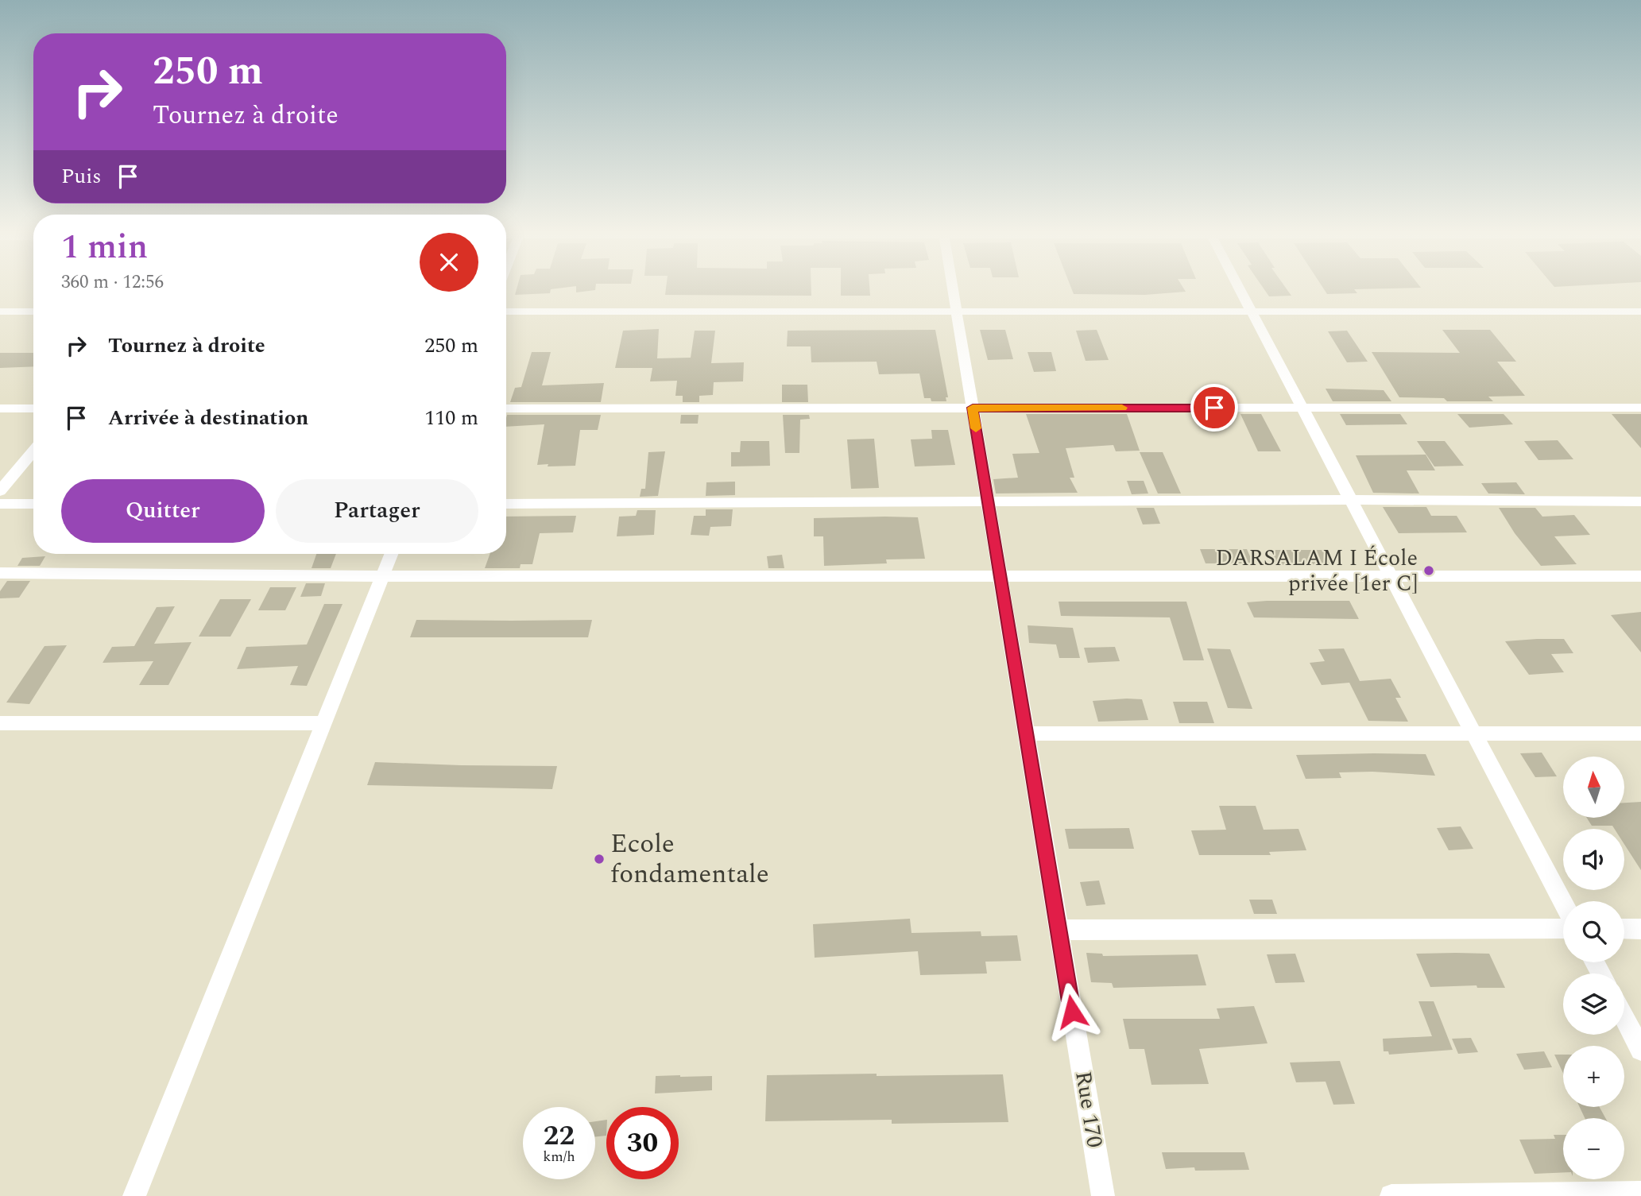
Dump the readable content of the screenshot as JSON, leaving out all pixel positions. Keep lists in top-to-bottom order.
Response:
{
  "streets": {
    "street": ["Rue 170"]
  },
  "places": ["DARSALAM I École privée [1er C]", "Ecole fondamentale"],
  "north": "top",
  "page": {
    "turn": ["250 m", "Tournez à droite"],
    "then": "Puis",
    "heading": ["1 min", "360 m · 12:56"],
    "list": [
      {
        "name": "Tournez à droite",
        "value": "250 m"
      },
      {
        "name": "Arrivée à destination",
        "value": "110 m"
      }
    ],
    "buttons": ["Quitter", "Partager"],
    "map_buttons": ["+", "−"],
    "speed": "22 km/h",
    "limit": "30"
  }
}
